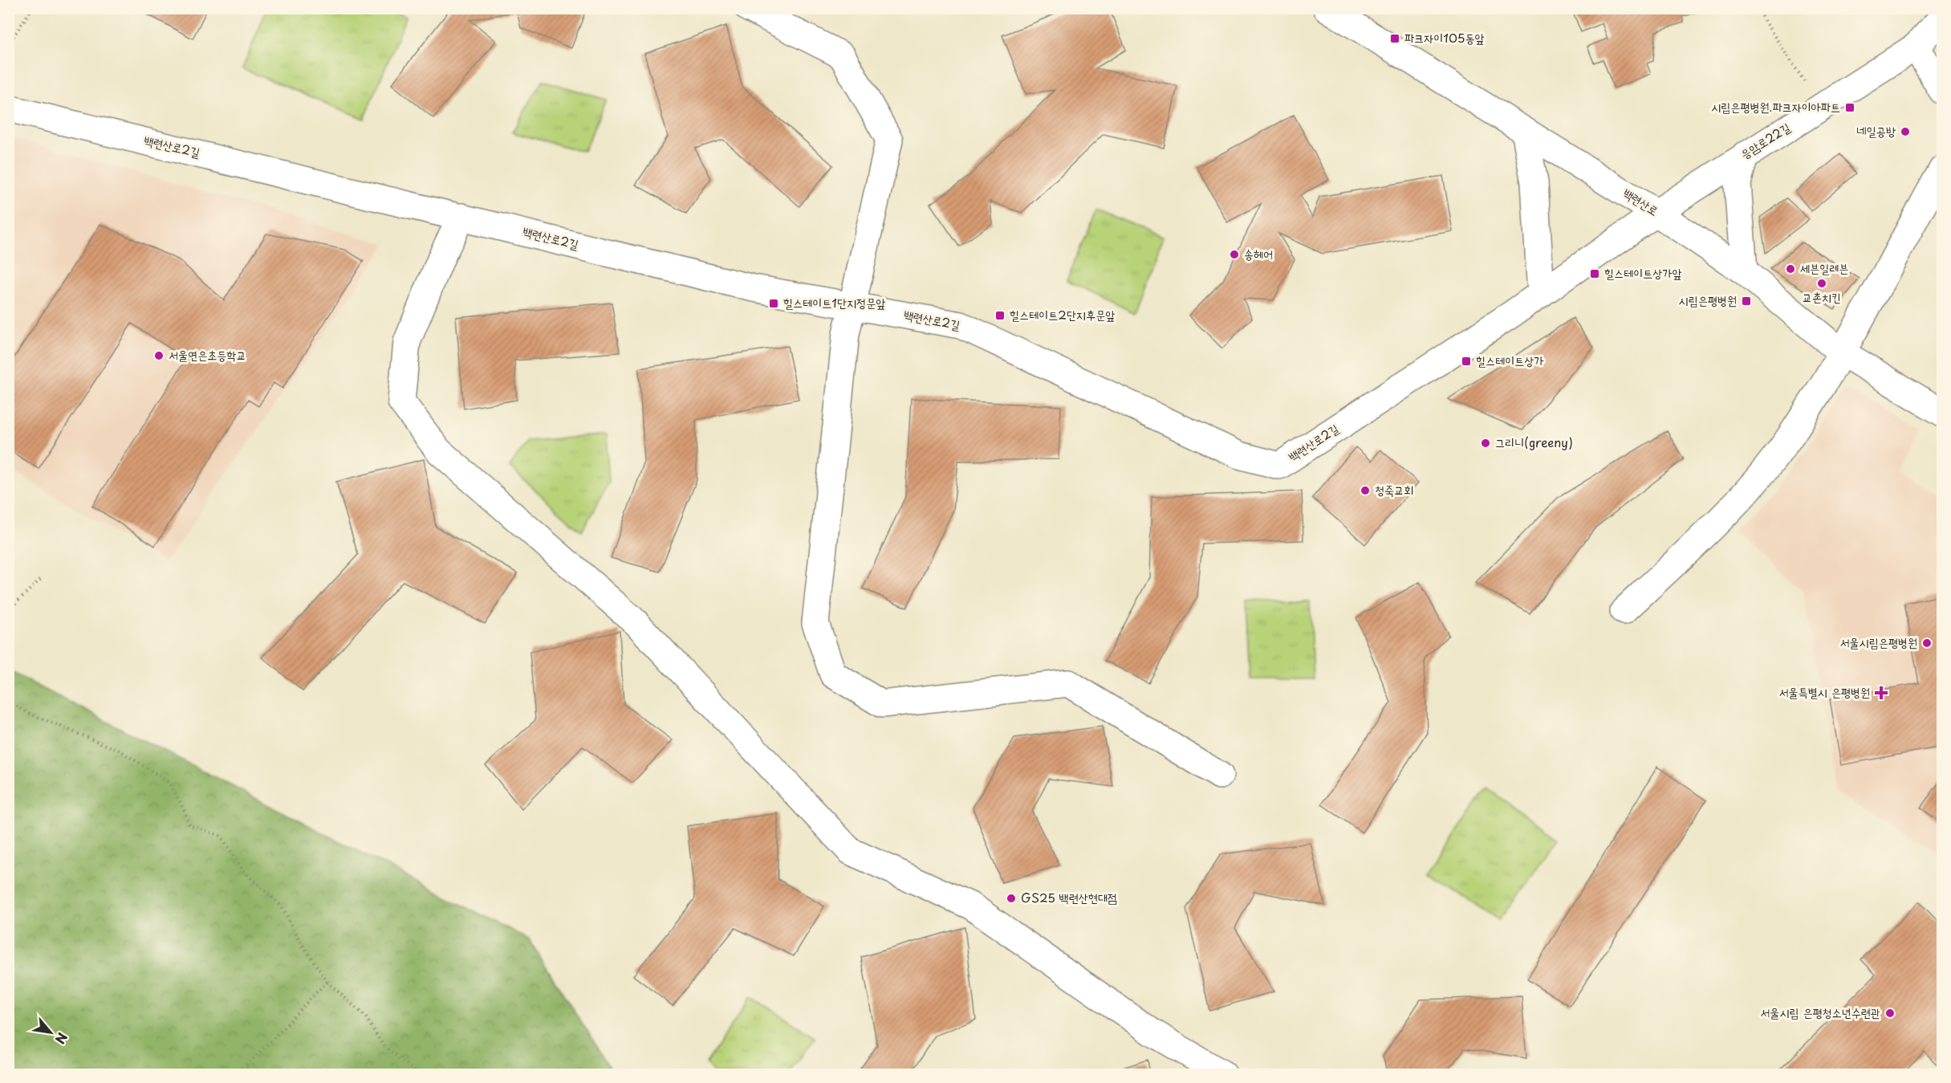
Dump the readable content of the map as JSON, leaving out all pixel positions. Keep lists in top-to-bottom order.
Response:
{
  "streets": {
    "street": ["응암로22길", "백련산로2길", "백련산로"]
  },
  "crossings": [
    ["응암로22길", "백련산로2길"],
    ["응암로22길", "백련산로"],
    ["백련산로2길", "백련산로"]
  ],
  "places": {
    "transit": [
      "파크자이105동앞",
      "시립은평병원.파크자이아파트",
      "힐스테이트상가앞",
      "시립은평병원",
      "힐스테이트1단지정문앞",
      "힐스테이트2단지후문앞",
      "힐스테이트상가"
    ],
    "other": [
      "네일공방",
      "송헤어",
      "세븐일레븐",
      "교촌치킨",
      "서울연은초등학교",
      "그리니(greeny)",
      "청죽교회",
      "서울시립은평병원",
      "GS25 백련산현대점",
      "서울시립 은평청소년수련관"
    ],
    "health": ["서울특별시 은평병원"]
  },
  "north": "bottom right"
}
